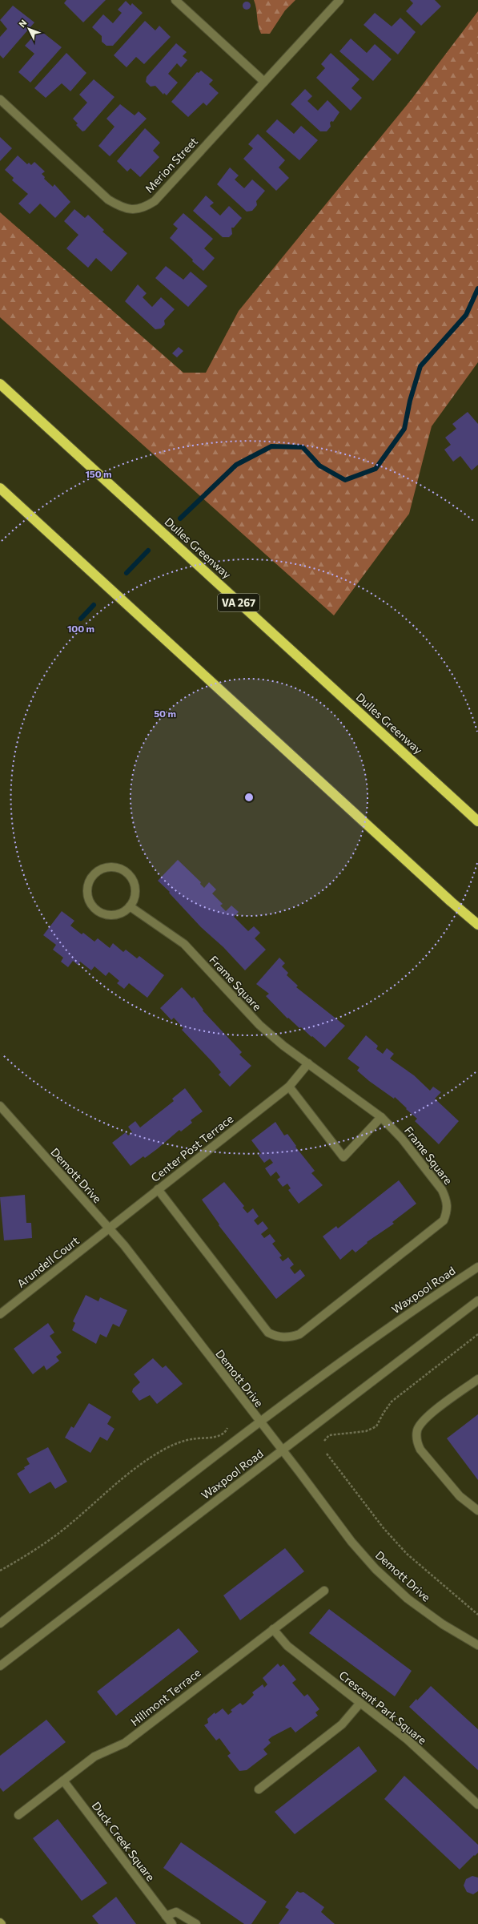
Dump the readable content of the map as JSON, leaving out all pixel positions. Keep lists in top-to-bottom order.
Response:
{
  "streets": {
    "highway": ["Dulles Greenway", "VA 267"],
    "street": [
      "Merion Street",
      "Frame Square",
      "Center Post Terrace",
      "Demott Drive",
      "Arundell Court",
      "Waxpool Road",
      "Hillmont Terrace",
      "Crescent Park Square",
      "Duck Creek Square"
    ]
  },
  "crossings": [
    ["Frame Square", "Center Post Terrace"],
    ["Center Post Terrace", "Demott Drive"],
    ["Center Post Terrace", "Arundell Court"],
    ["Demott Drive", "Arundell Court"],
    ["Demott Drive", "Waxpool Road"],
    ["Hillmont Terrace", "Crescent Park Square"],
    ["Hillmont Terrace", "Duck Creek Square"]
  ],
  "north": "top left",
  "rings": ["150 m", "100 m", "50 m"]
}
